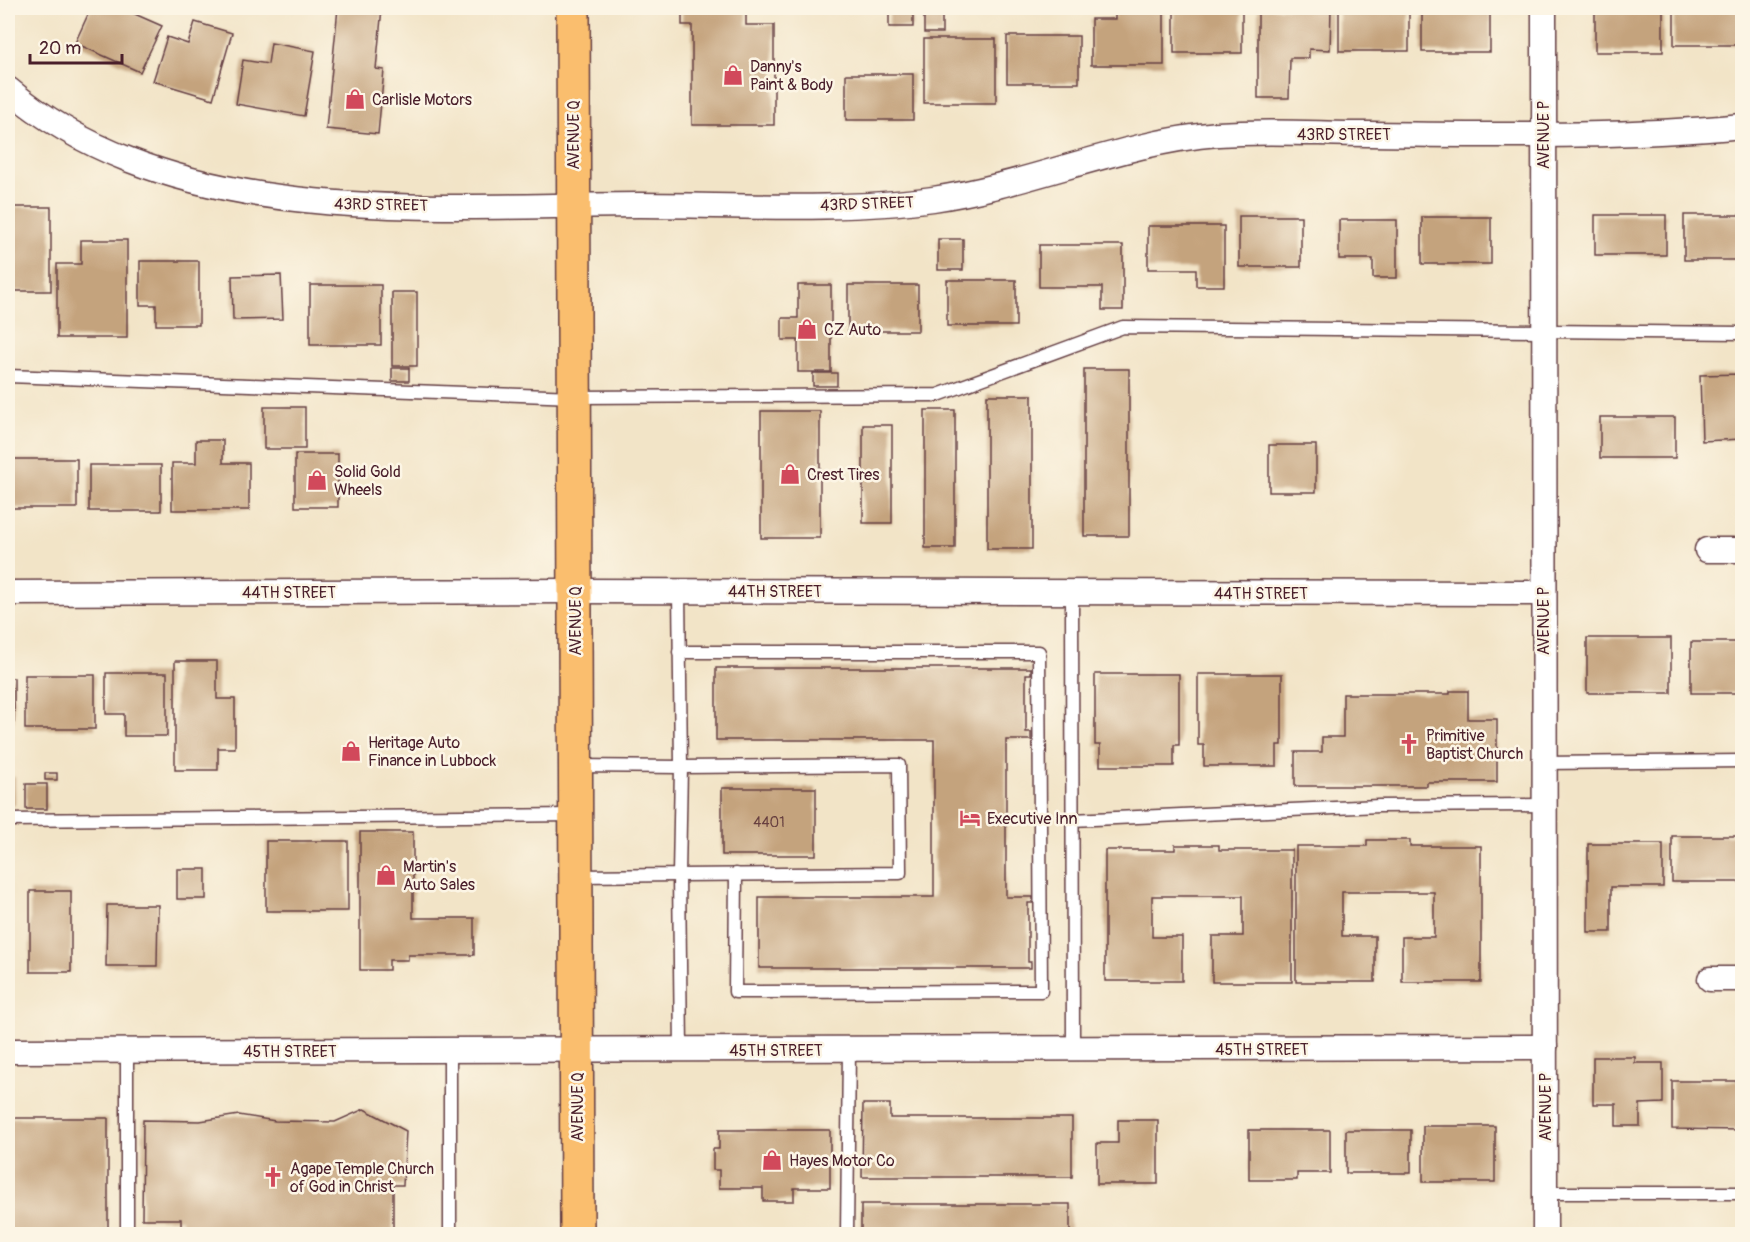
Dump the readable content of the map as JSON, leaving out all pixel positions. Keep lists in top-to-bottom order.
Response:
{
  "streets": {
    "highway": ["AVENUE Q"],
    "street": [
      "43RD STREET",
      "AVENUE P",
      "44TH STREET",
      "45TH STREET"
    ]
  },
  "crossings": [
    ["43RD STREET", "AVENUE Q"],
    ["43RD STREET", "AVENUE P"],
    ["AVENUE Q", "44TH STREET"],
    ["AVENUE Q", "45TH STREET"],
    ["AVENUE P", "44TH STREET"],
    ["AVENUE P", "45TH STREET"]
  ],
  "places": {
    "shop": [
      "Danny's Paint & Body",
      "Carlisle Motors",
      "CZ Auto",
      "Crest Tires",
      "Solid Gold Wheels",
      "Heritage Auto Finance in Lubbock",
      "Martin's Auto Sales",
      "Hayes Motor Co"
    ],
    "church": ["Primitive Baptist Church", "Agape Temple Church of God in Christ"],
    "hotel": ["Executive Inn"]
  },
  "house_numbers": ["4401"],
  "scale_bar": "20 m"
}
